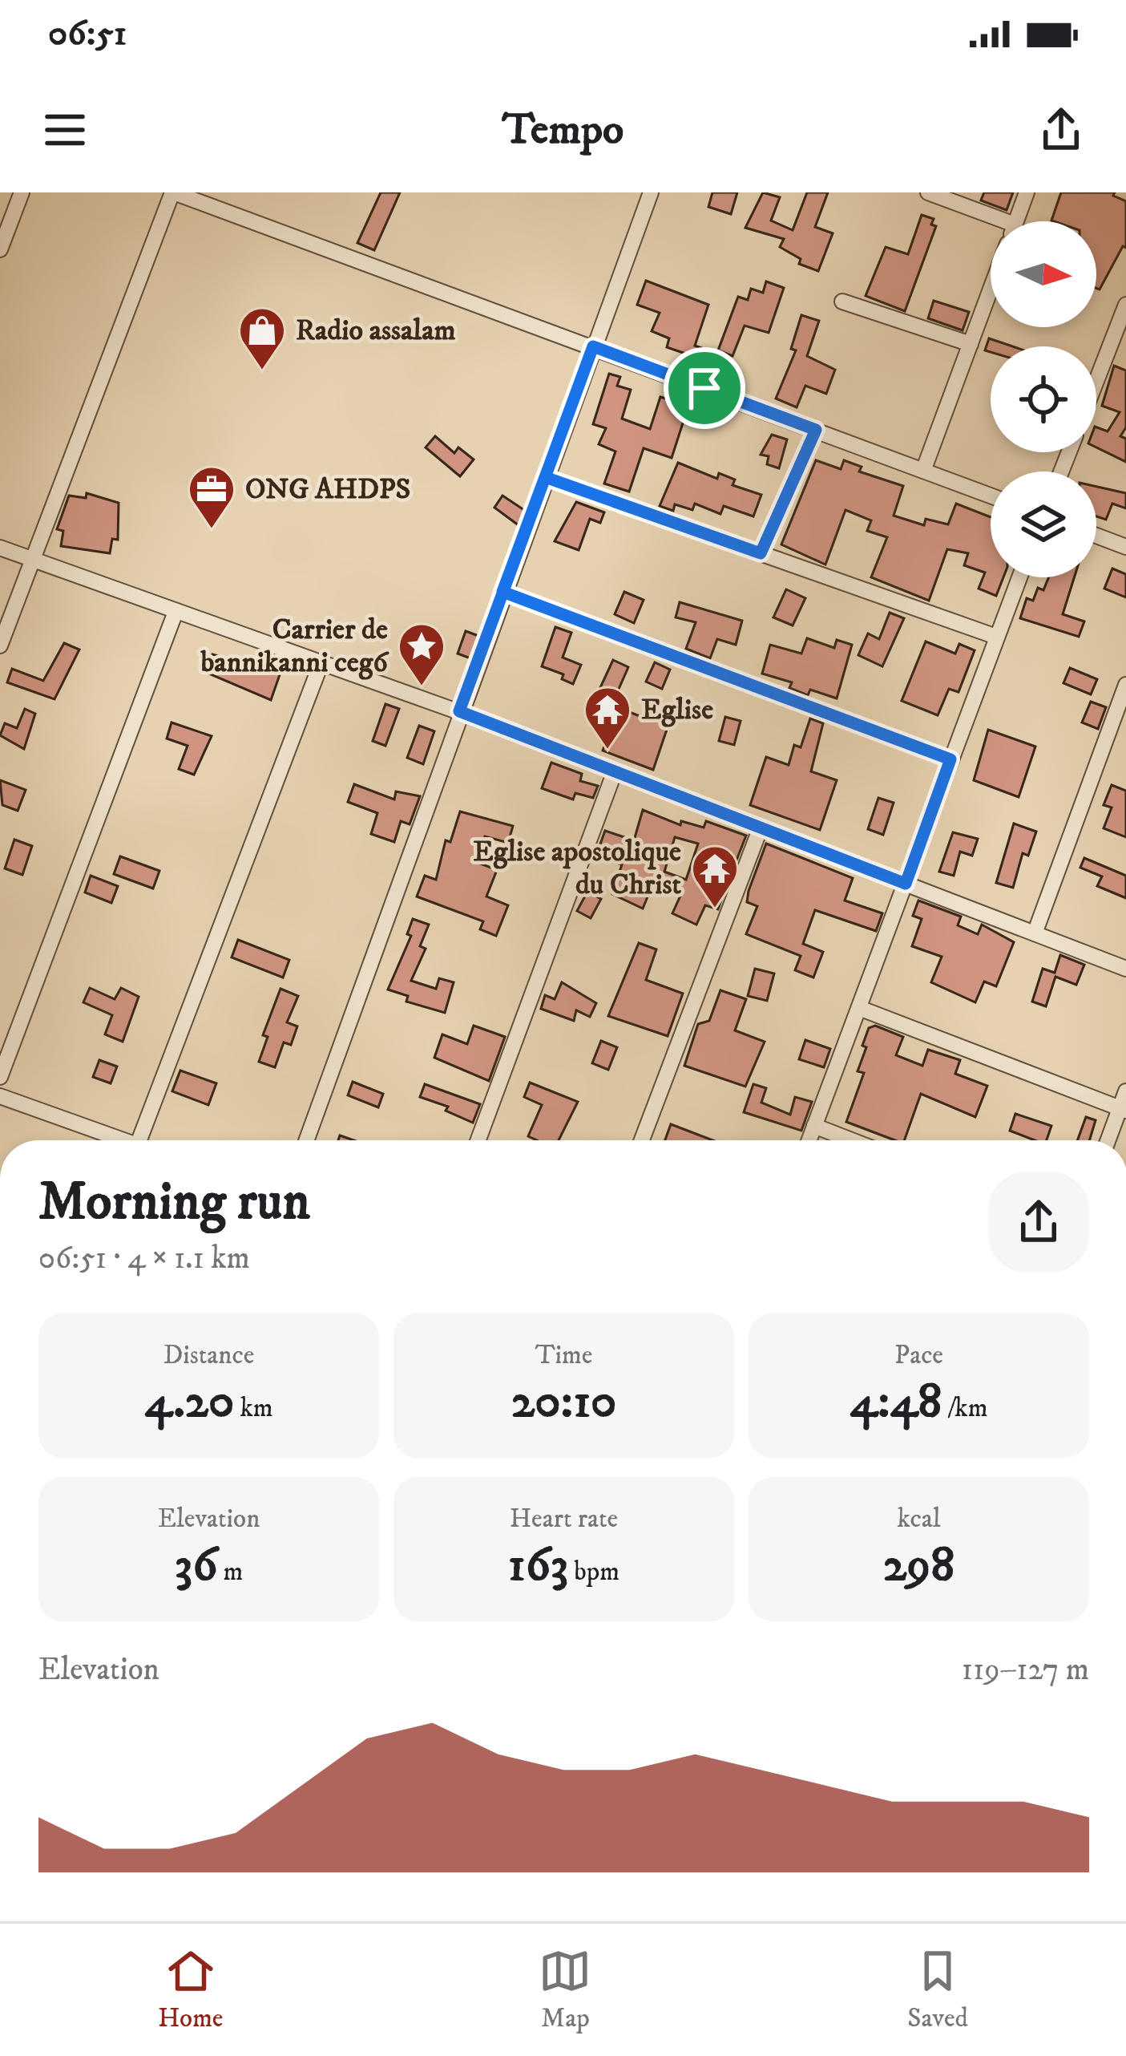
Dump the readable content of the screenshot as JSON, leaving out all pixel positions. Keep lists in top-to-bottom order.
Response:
{
  "places": {
    "shop": ["Radio assalam"],
    "office": ["ONG AHDPS"],
    "place": ["Carrier de bannikanni ceg6"],
    "temple": ["Eglise", "Eglise apostolique du Christ"]
  },
  "north": "right",
  "page": {
    "status": "06:51",
    "header": "Tempo",
    "heading": ["Morning run", "06:51 · 4 × 1.1 km"],
    "stats": [
      ["Distance", "4.20 km"],
      ["Time", "20:10"],
      ["Pace", "4:48 /km"],
      ["Elevation", "36 m"],
      ["Heart rate", "163 bpm"],
      ["kcal", "298"]
    ],
    "chart": ["Elevation", "119–127 m"],
    "tabs": ["Home", "Map", "Saved"]
  }
}
